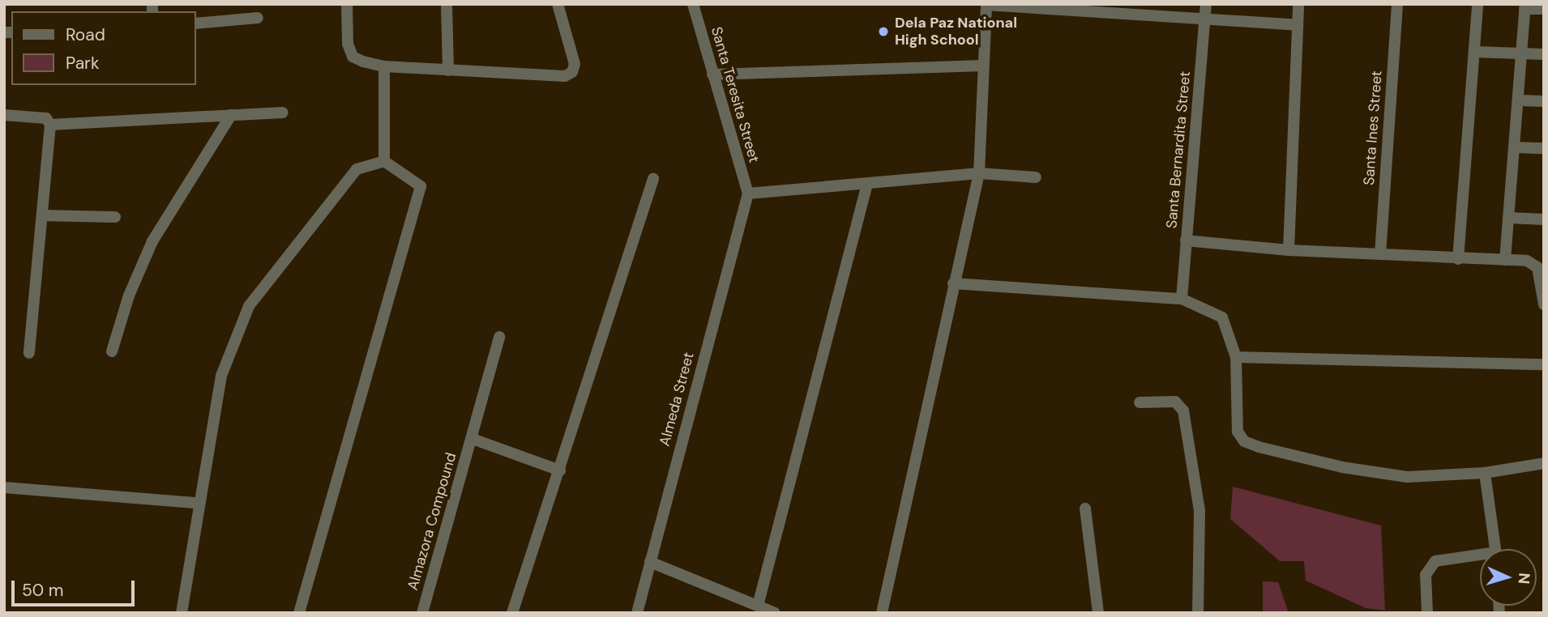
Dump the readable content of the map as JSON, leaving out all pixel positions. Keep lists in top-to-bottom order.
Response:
{
  "streets": {
    "street": [
      "Santa Teresita Street",
      "Santa Ines Street",
      "Santa Bernardita Street",
      "Almeda Street",
      "Almazora Compound"
    ]
  },
  "crossings": [
    ["Santa Teresita Street", "Almeda Street"]
  ],
  "places": ["Dela Paz National High School"],
  "legend": ["Road", "Park"],
  "scale_bar": "50 m",
  "north": "right"
}
